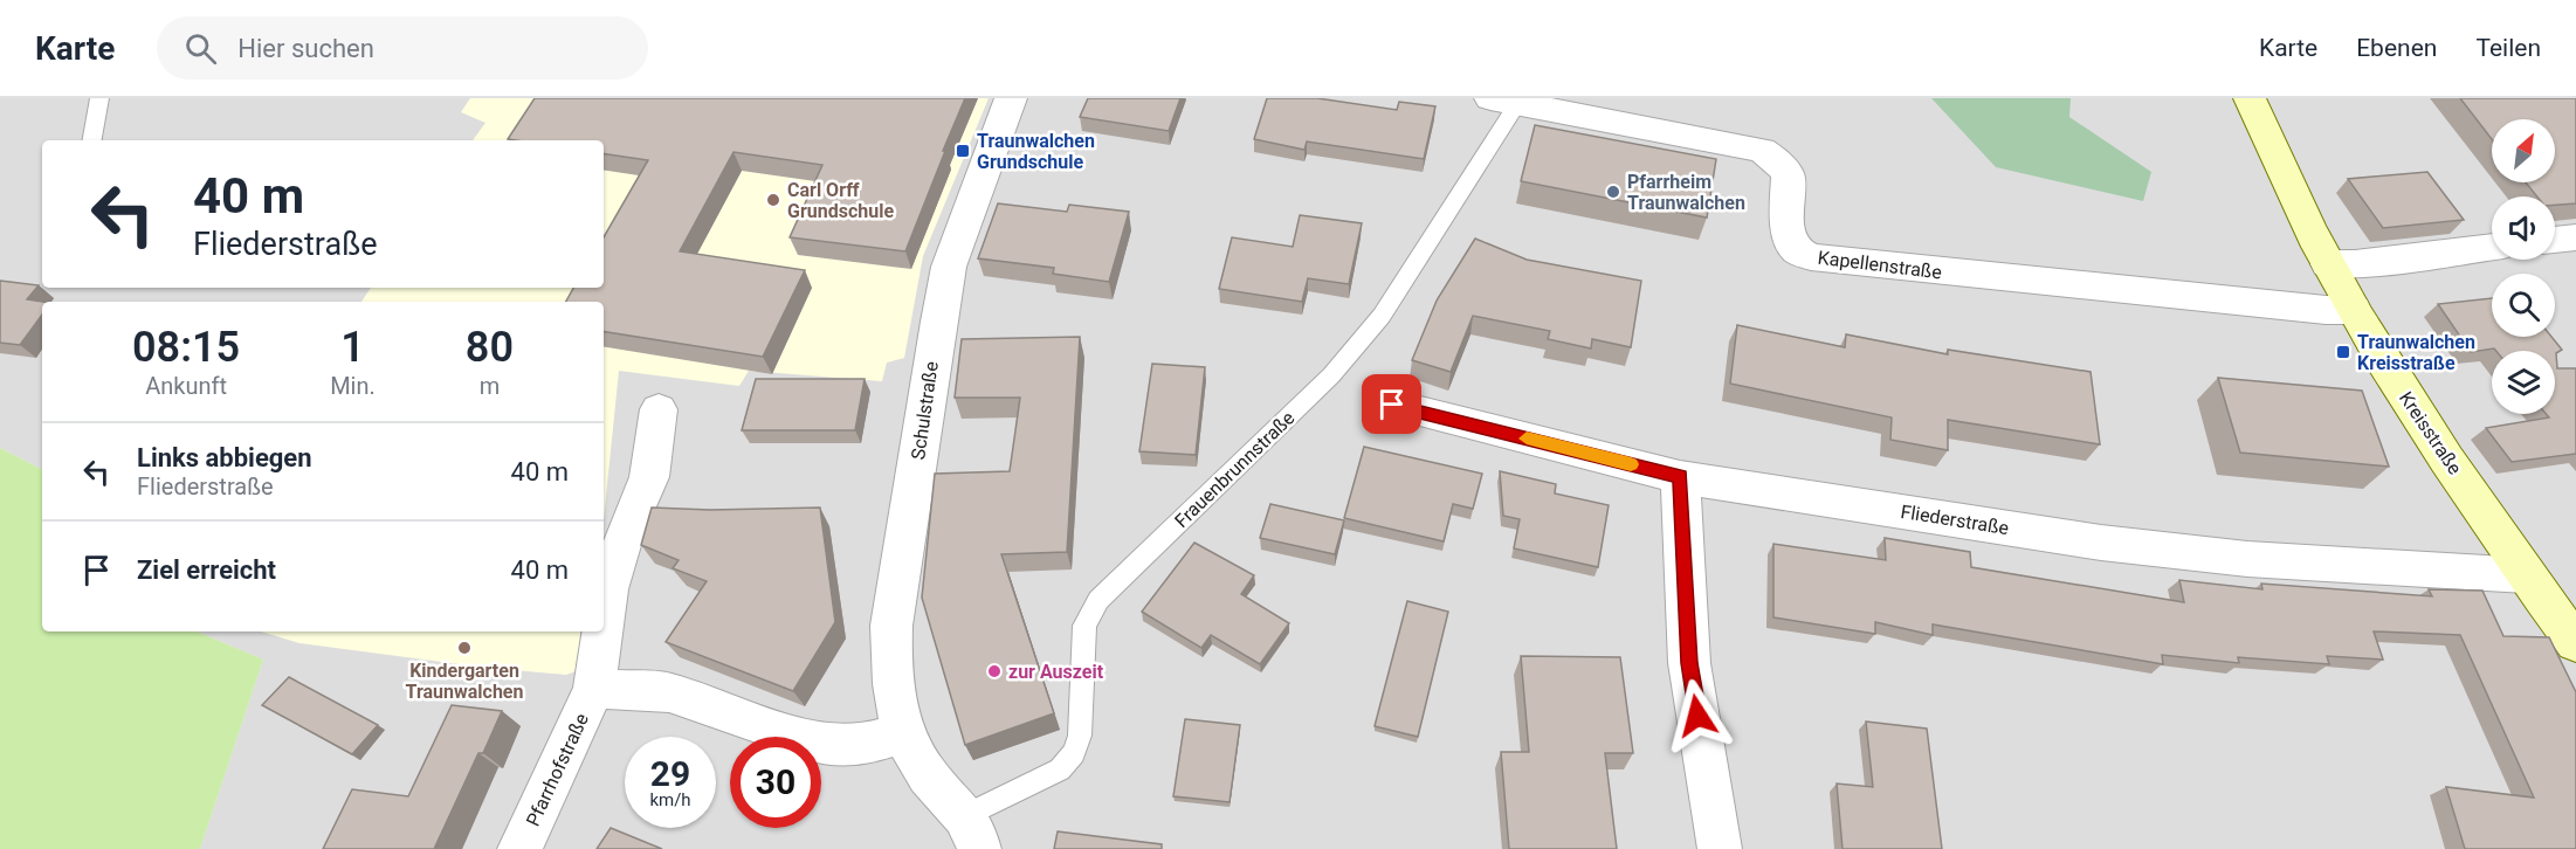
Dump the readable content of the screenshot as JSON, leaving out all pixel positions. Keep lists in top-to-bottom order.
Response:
{
  "streets": {
    "street": [
      "Kapellenstraße",
      "Schulstraße",
      "Kreisstraße",
      "Fliederstraße",
      "Pfarrhofstraße"
    ],
    "lane": ["Frauenbrunnstraße"]
  },
  "crossings": [
    ["Kapellenstraße", "Kreisstraße"],
    ["Kapellenstraße", "Frauenbrunnstraße"],
    ["Schulstraße", "Frauenbrunnstraße"],
    ["Kreisstraße", "Fliederstraße"]
  ],
  "places": {
    "transit": ["Traunwalchen Grundschule", "Traunwalchen Kreisstraße"],
    "other": [
      "Pfarrheim Traunwalchen",
      "Carl Orff Grundschule",
      "Kindergarten Traunwalchen",
      "zur Auszeit"
    ]
  },
  "north": "top right",
  "page": {
    "header": "Karte",
    "search": "Hier suchen",
    "nav": ["Karte", "Ebenen", "Teilen"],
    "turn": ["40 m", "Fliederstraße"],
    "eta": [
      "08:15",
      "Ankunft",
      "1",
      "Min.",
      "80",
      "m"
    ],
    "list": [
      {
        "name": "Links abbiegen",
        "note": "Fliederstraße",
        "value": "40 m"
      },
      {
        "name": "Ziel erreicht",
        "value": "40 m"
      }
    ],
    "speed": "29 km/h",
    "limit": "30"
  }
}
